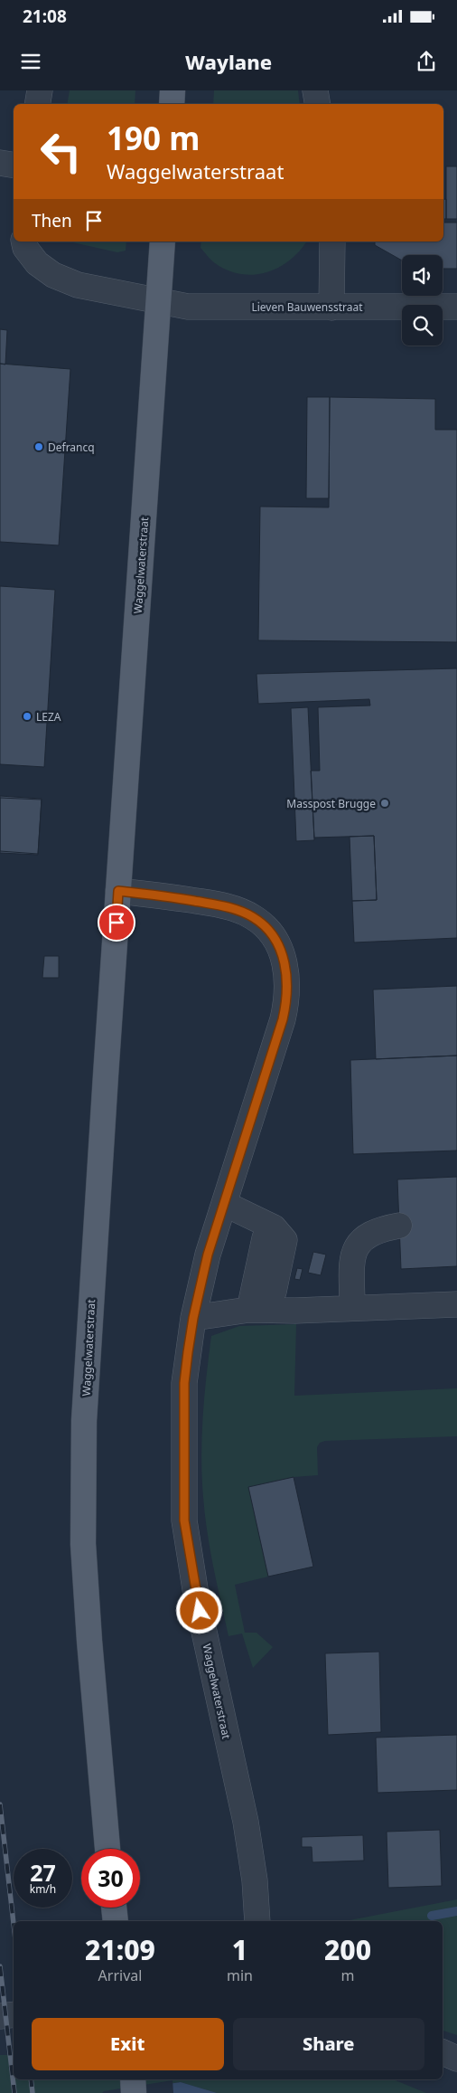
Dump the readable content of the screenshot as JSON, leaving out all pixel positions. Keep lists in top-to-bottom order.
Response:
{
  "streets": {
    "main road": ["Waggelwaterstraat"],
    "street": ["Lieven Bauwensstraat"]
  },
  "crossings": [
    ["Lieven Bauwensstraat", "Waggelwaterstraat"]
  ],
  "places": ["Defrancq", "LEZA", "Masspost Brugge"],
  "page": {
    "status": "21:08",
    "header": "Waylane",
    "turn": ["190 m", "Waggelwaterstraat"],
    "then": "Then",
    "speed": "27 km/h",
    "limit": "30",
    "eta": [
      "21:09",
      "Arrival",
      "1",
      "min",
      "200",
      "m"
    ],
    "buttons": ["Exit", "Share"]
  }
}
